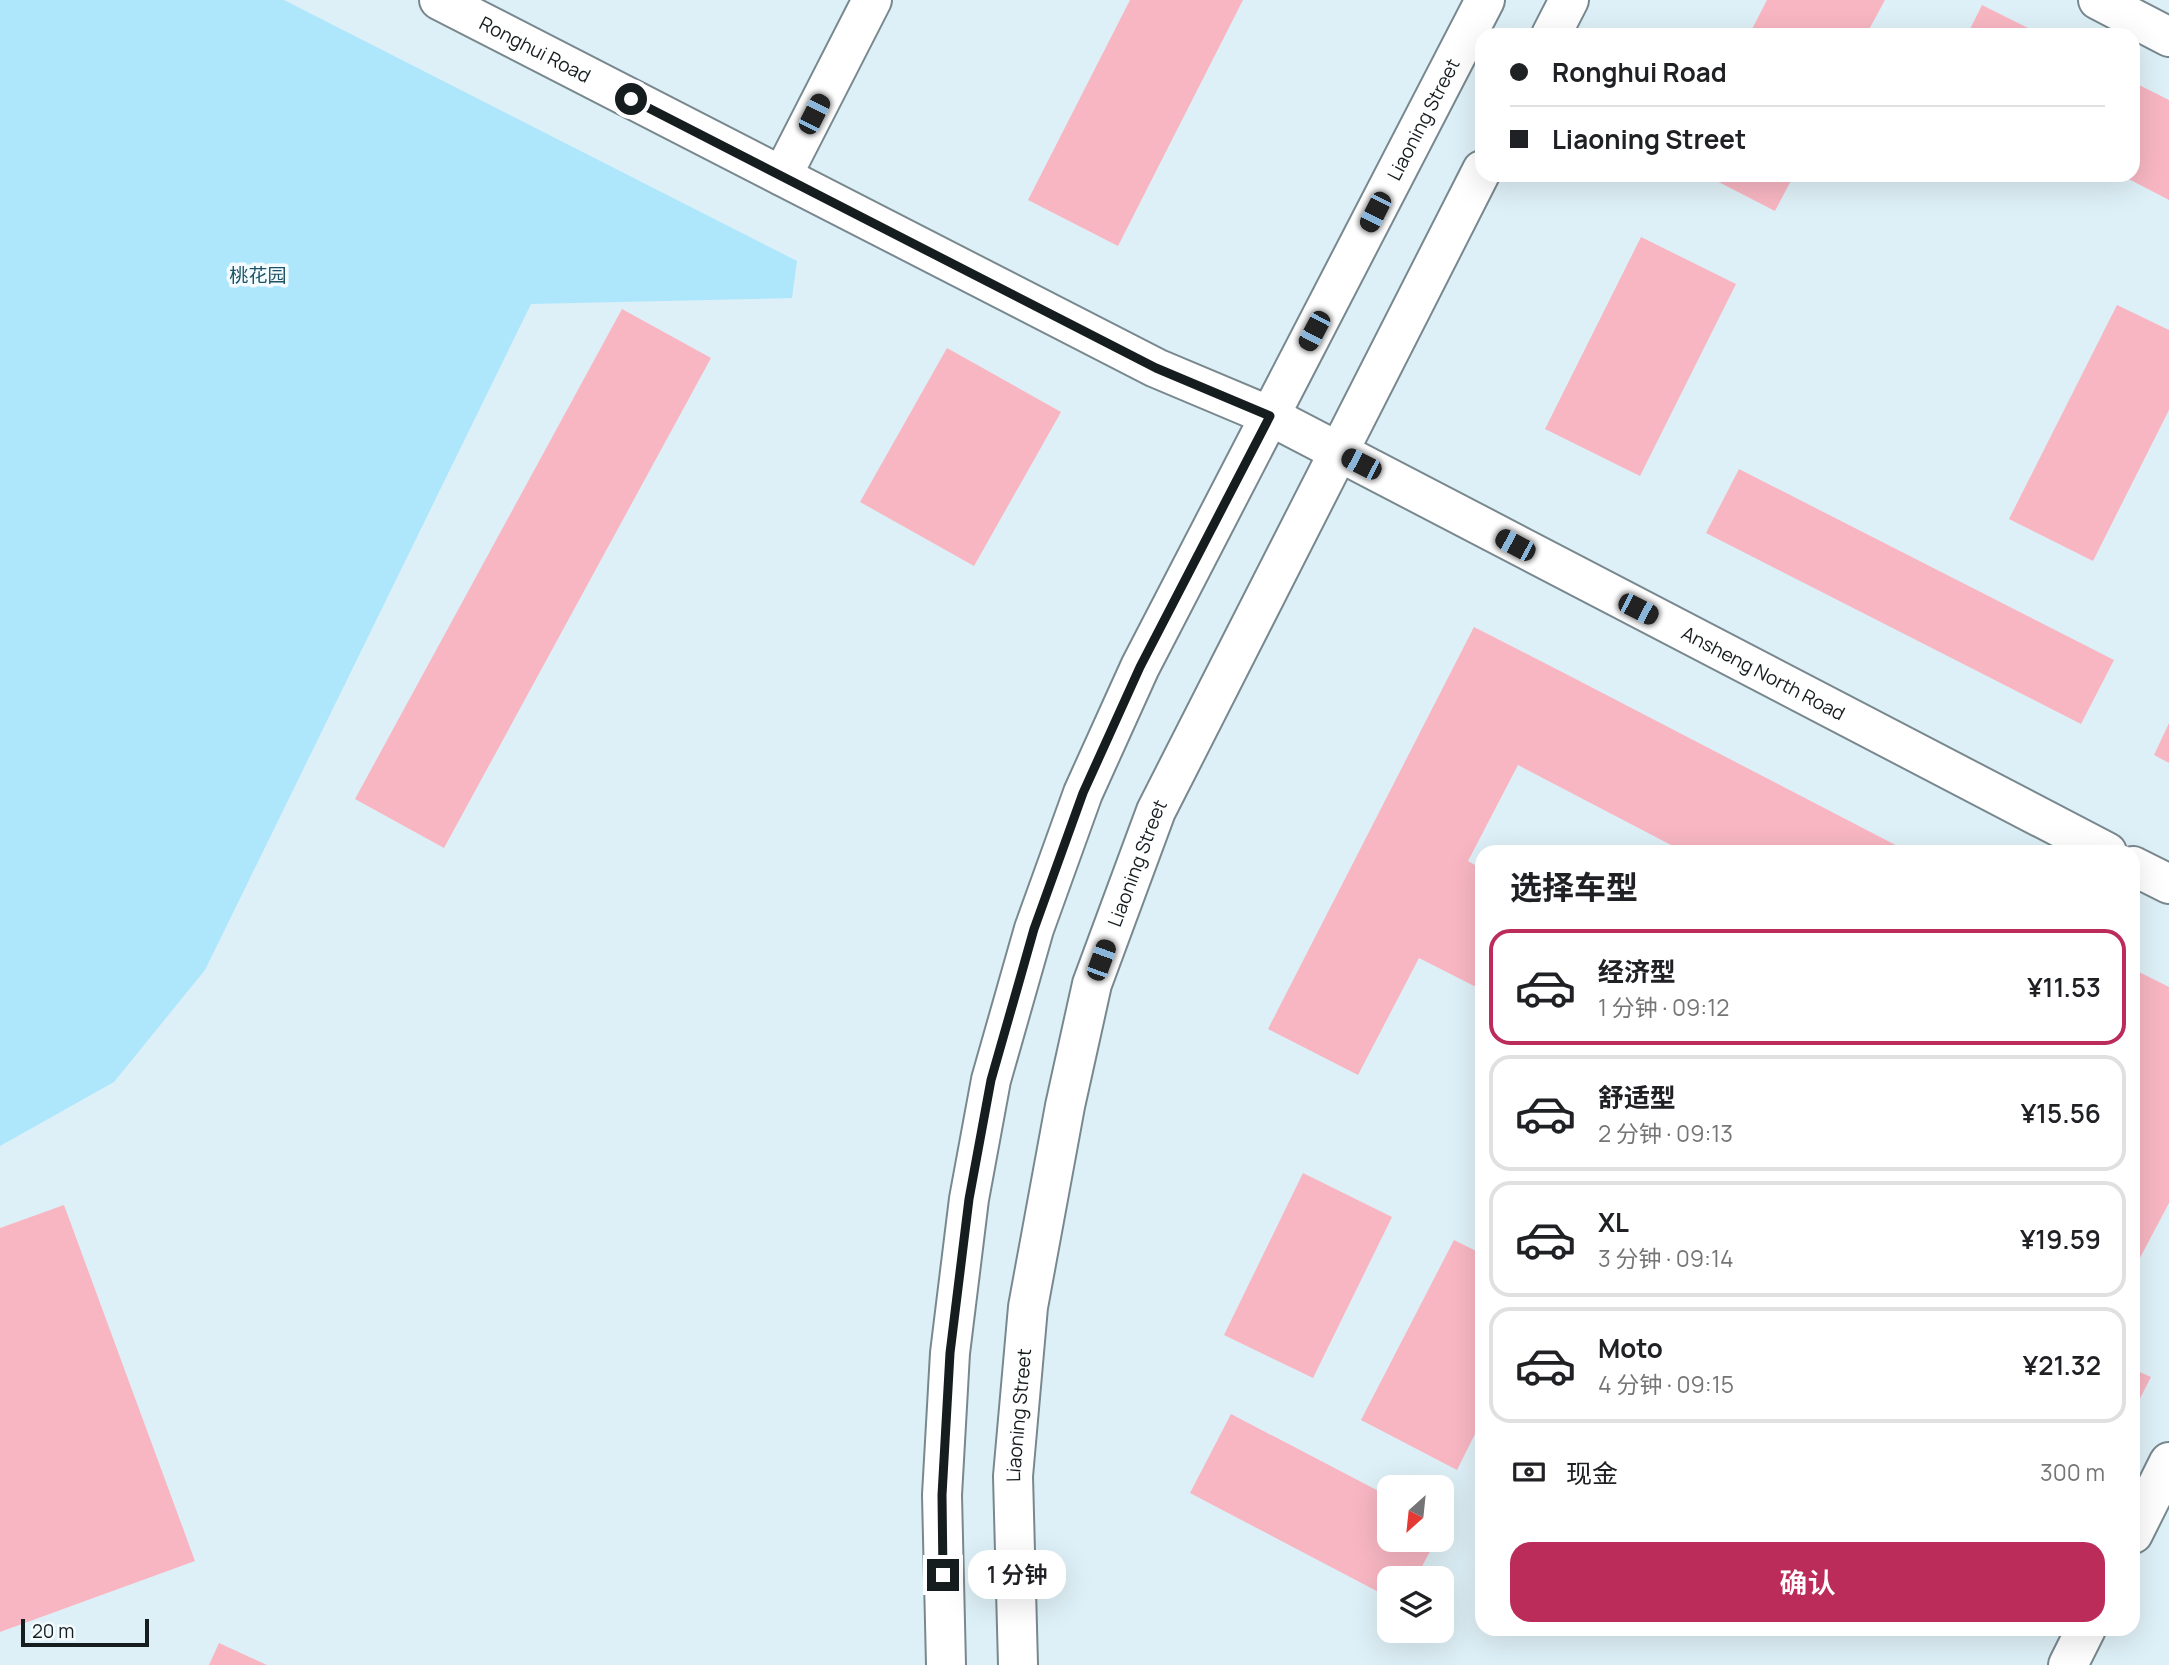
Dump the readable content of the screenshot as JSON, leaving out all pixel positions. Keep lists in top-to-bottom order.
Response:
{
  "streets": {
    "street": ["Ronghui Road", "Liaoning Street", "Ansheng North Road"]
  },
  "crossings": [
    ["Ronghui Road", "Liaoning Street"],
    ["Ronghui Road", "Ansheng North Road"],
    ["Liaoning Street", "Ansheng North Road"]
  ],
  "parks": ["桃花园"],
  "scale_bar": "20 m",
  "north": "bottom left",
  "page": {
    "banner": ["Ronghui Road", "Liaoning Street"],
    "heading": "选择车型",
    "list": [
      {
        "name": "经济型",
        "note": "1 分钟 · 09:12",
        "value": "¥11.53"
      },
      {
        "name": "舒适型",
        "note": "2 分钟 · 09:13",
        "value": "¥15.56"
      },
      {
        "name": "XL",
        "note": "3 分钟 · 09:14",
        "value": "¥19.59"
      },
      {
        "name": "Moto",
        "note": "4 分钟 · 09:15",
        "value": "¥21.32"
      }
    ],
    "pay": ["现金", "300 m"],
    "buttons": "确认",
    "bubble": "1 分钟",
    "scale": "20 m"
  }
}
